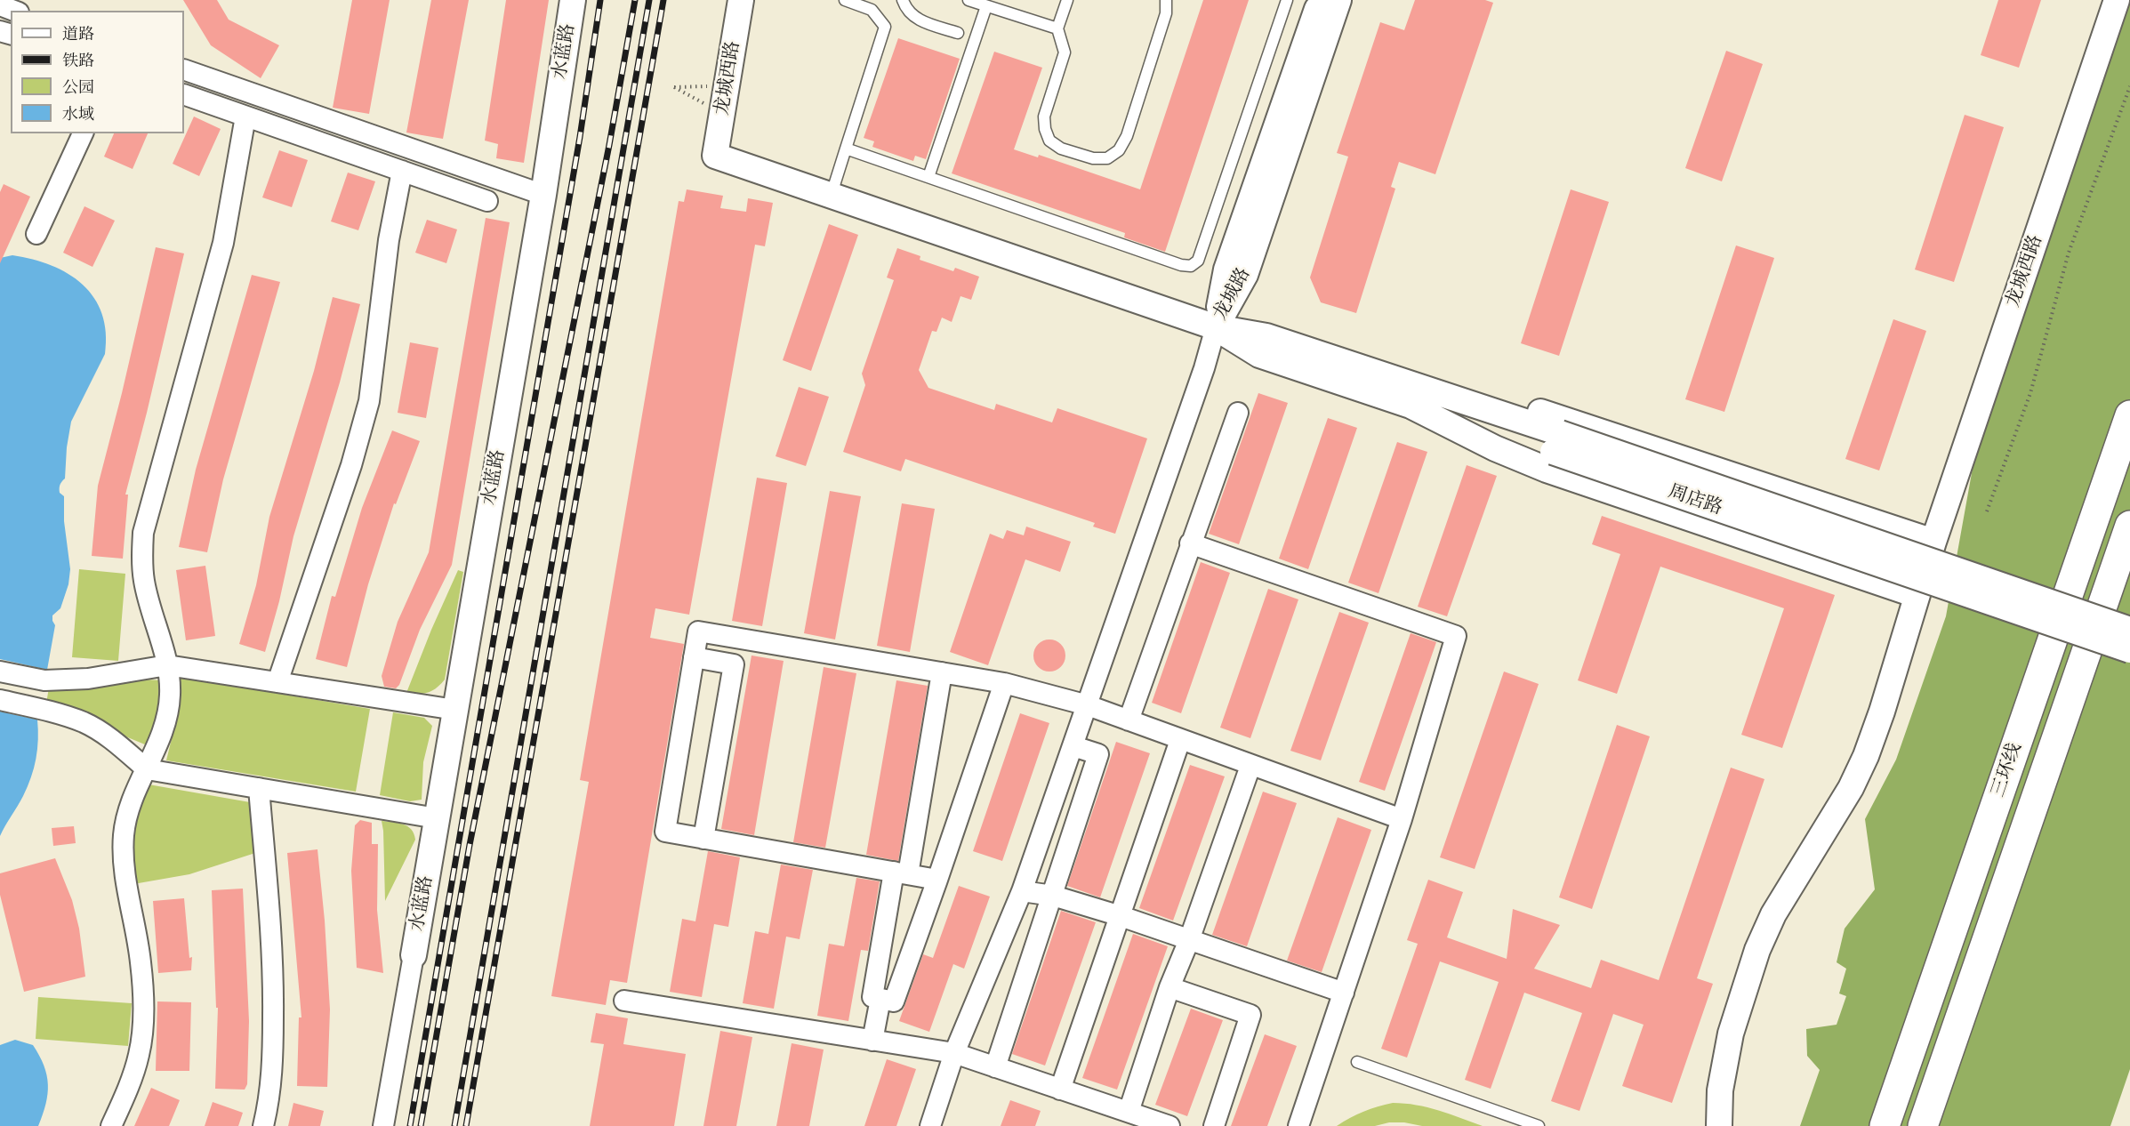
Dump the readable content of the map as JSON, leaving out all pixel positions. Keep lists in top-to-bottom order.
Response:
{
  "streets": {
    "highway": ["三环线"],
    "street": [
      "水蓝路",
      "龙城西路",
      "龙城路",
      "周店路"
    ]
  },
  "crossings": [
    ["龙城西路", "周店路"],
    ["龙城路", "周店路"]
  ],
  "legend": [
    "道路",
    "铁路",
    "公园",
    "水域"
  ]
}
